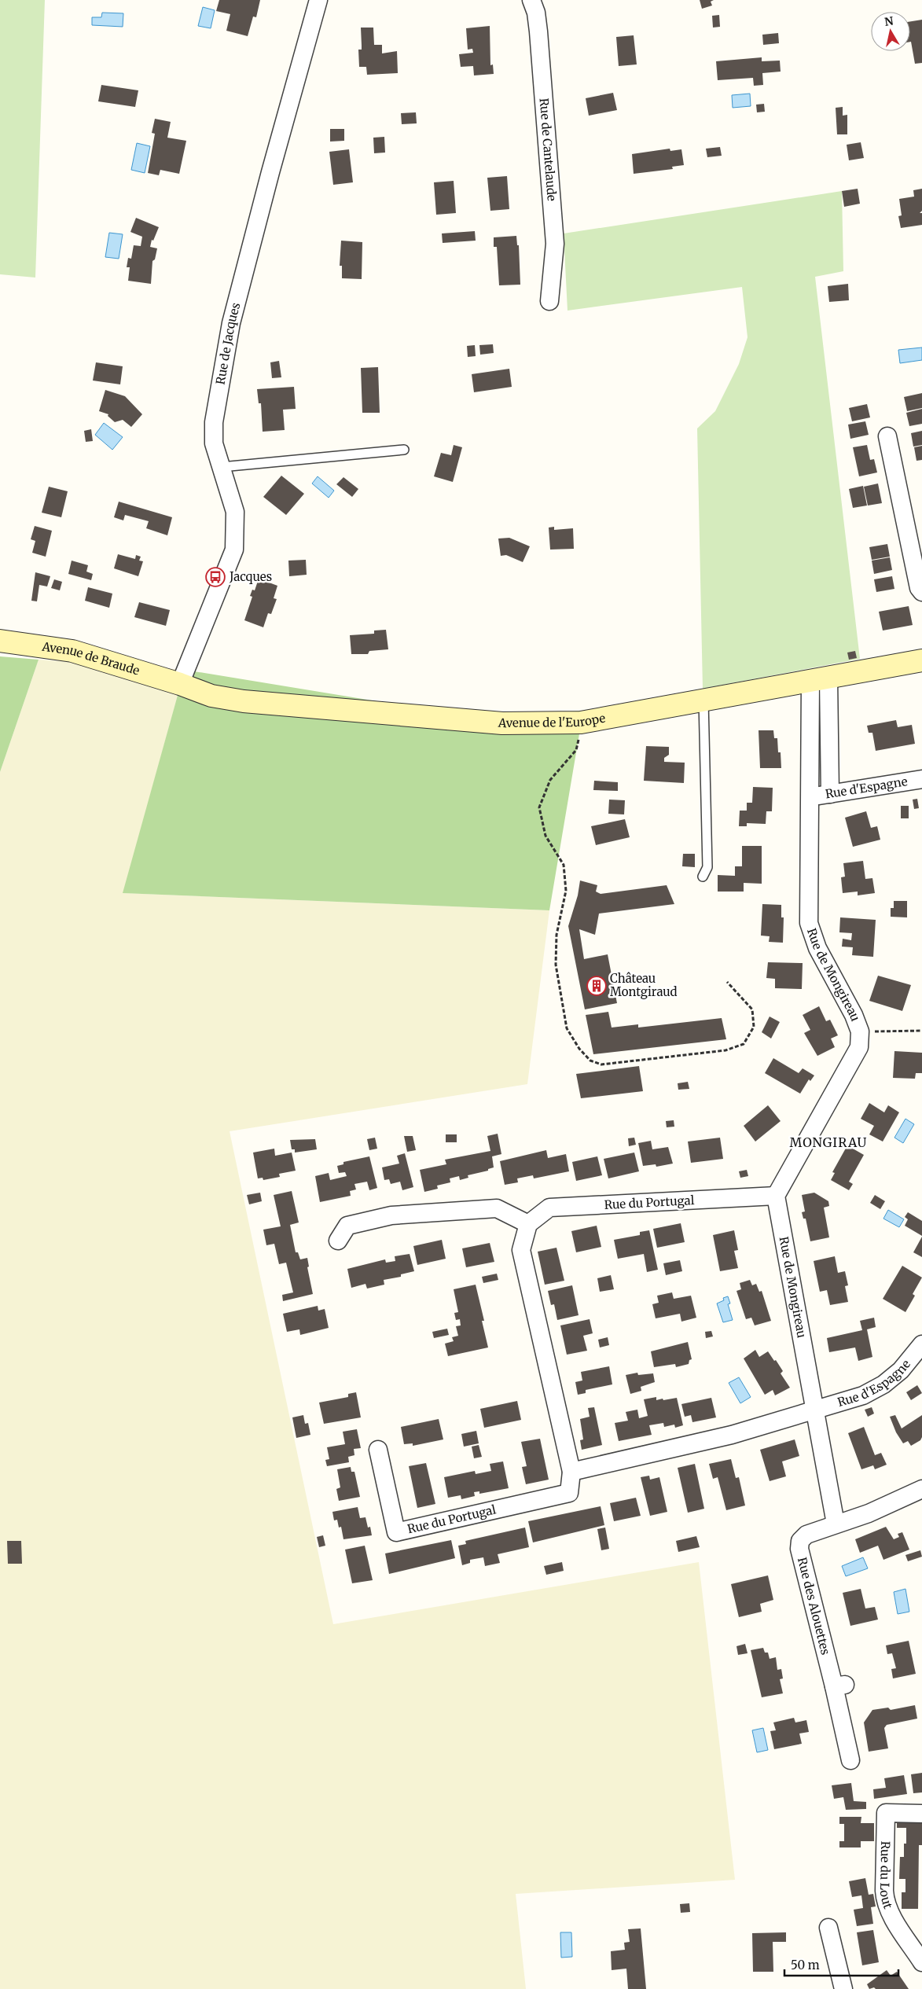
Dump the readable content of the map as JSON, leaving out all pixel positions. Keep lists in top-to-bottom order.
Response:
{
  "streets": {
    "street": [
      "Rue de Cantelaude",
      "Rue de Jacques",
      "Avenue de Braude",
      "Avenue de l'Europe",
      "Rue d'Espagne",
      "Rue de Mongireau",
      "Rue du Portugal",
      "Rue des Alouettes",
      "Rue du Lout"
    ]
  },
  "crossings": [
    ["Rue de Jacques", "Avenue de Braude"],
    ["Rue de Jacques", "Avenue de l'Europe"],
    ["Avenue de Braude", "Avenue de l'Europe"],
    ["Avenue de l'Europe", "Rue de Mongireau"],
    ["Rue d'Espagne", "Rue de Mongireau"],
    ["Rue de Mongireau", "Rue du Portugal"],
    ["Rue de Mongireau", "Rue des Alouettes"]
  ],
  "districts": ["MONGIRAU"],
  "places": {
    "bus stop": ["Jacques"],
    "building": ["Château Montgiraud"]
  },
  "scale_bar": "50 m",
  "north": "top"
}
